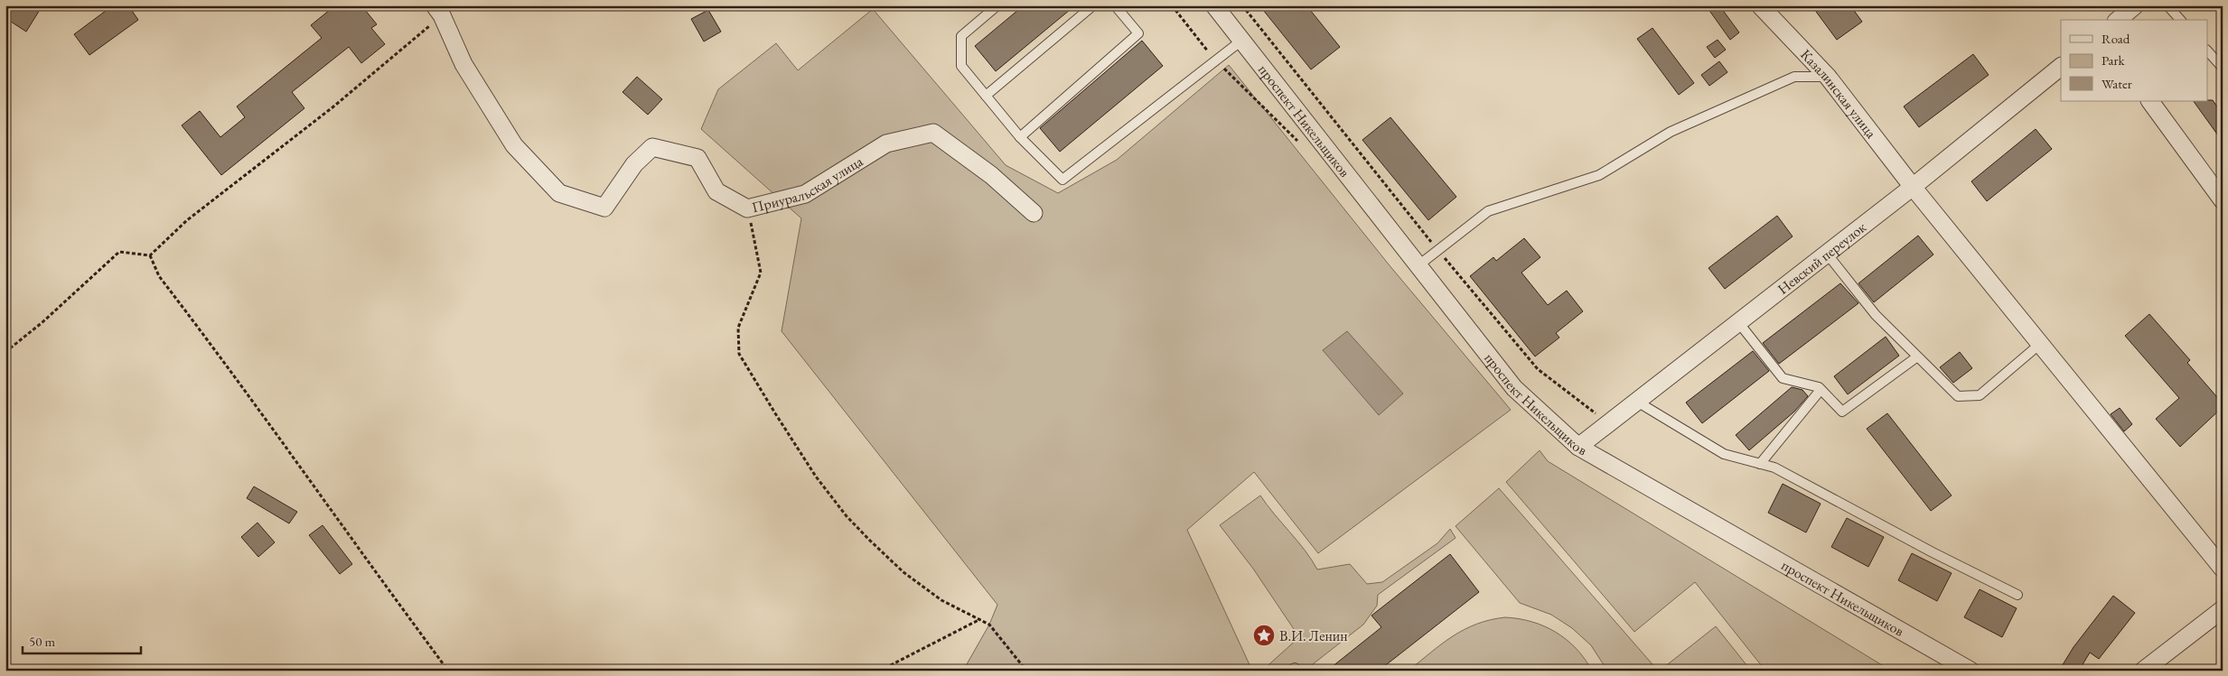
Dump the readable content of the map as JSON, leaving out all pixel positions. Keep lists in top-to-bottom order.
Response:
{
  "streets": {
    "street": [
      "Казалинская улица",
      "проспект Никельщиков",
      "Приуральская улица",
      "Невский переулок"
    ]
  },
  "crossings": [
    ["Казалинская улица", "Невский переулок"],
    ["проспект Никельщиков", "Невский переулок"]
  ],
  "places": {
    "place": ["В.И. Ленин"]
  },
  "legend": ["Road", "Park", "Water"],
  "scale_bar": "50 m"
}
